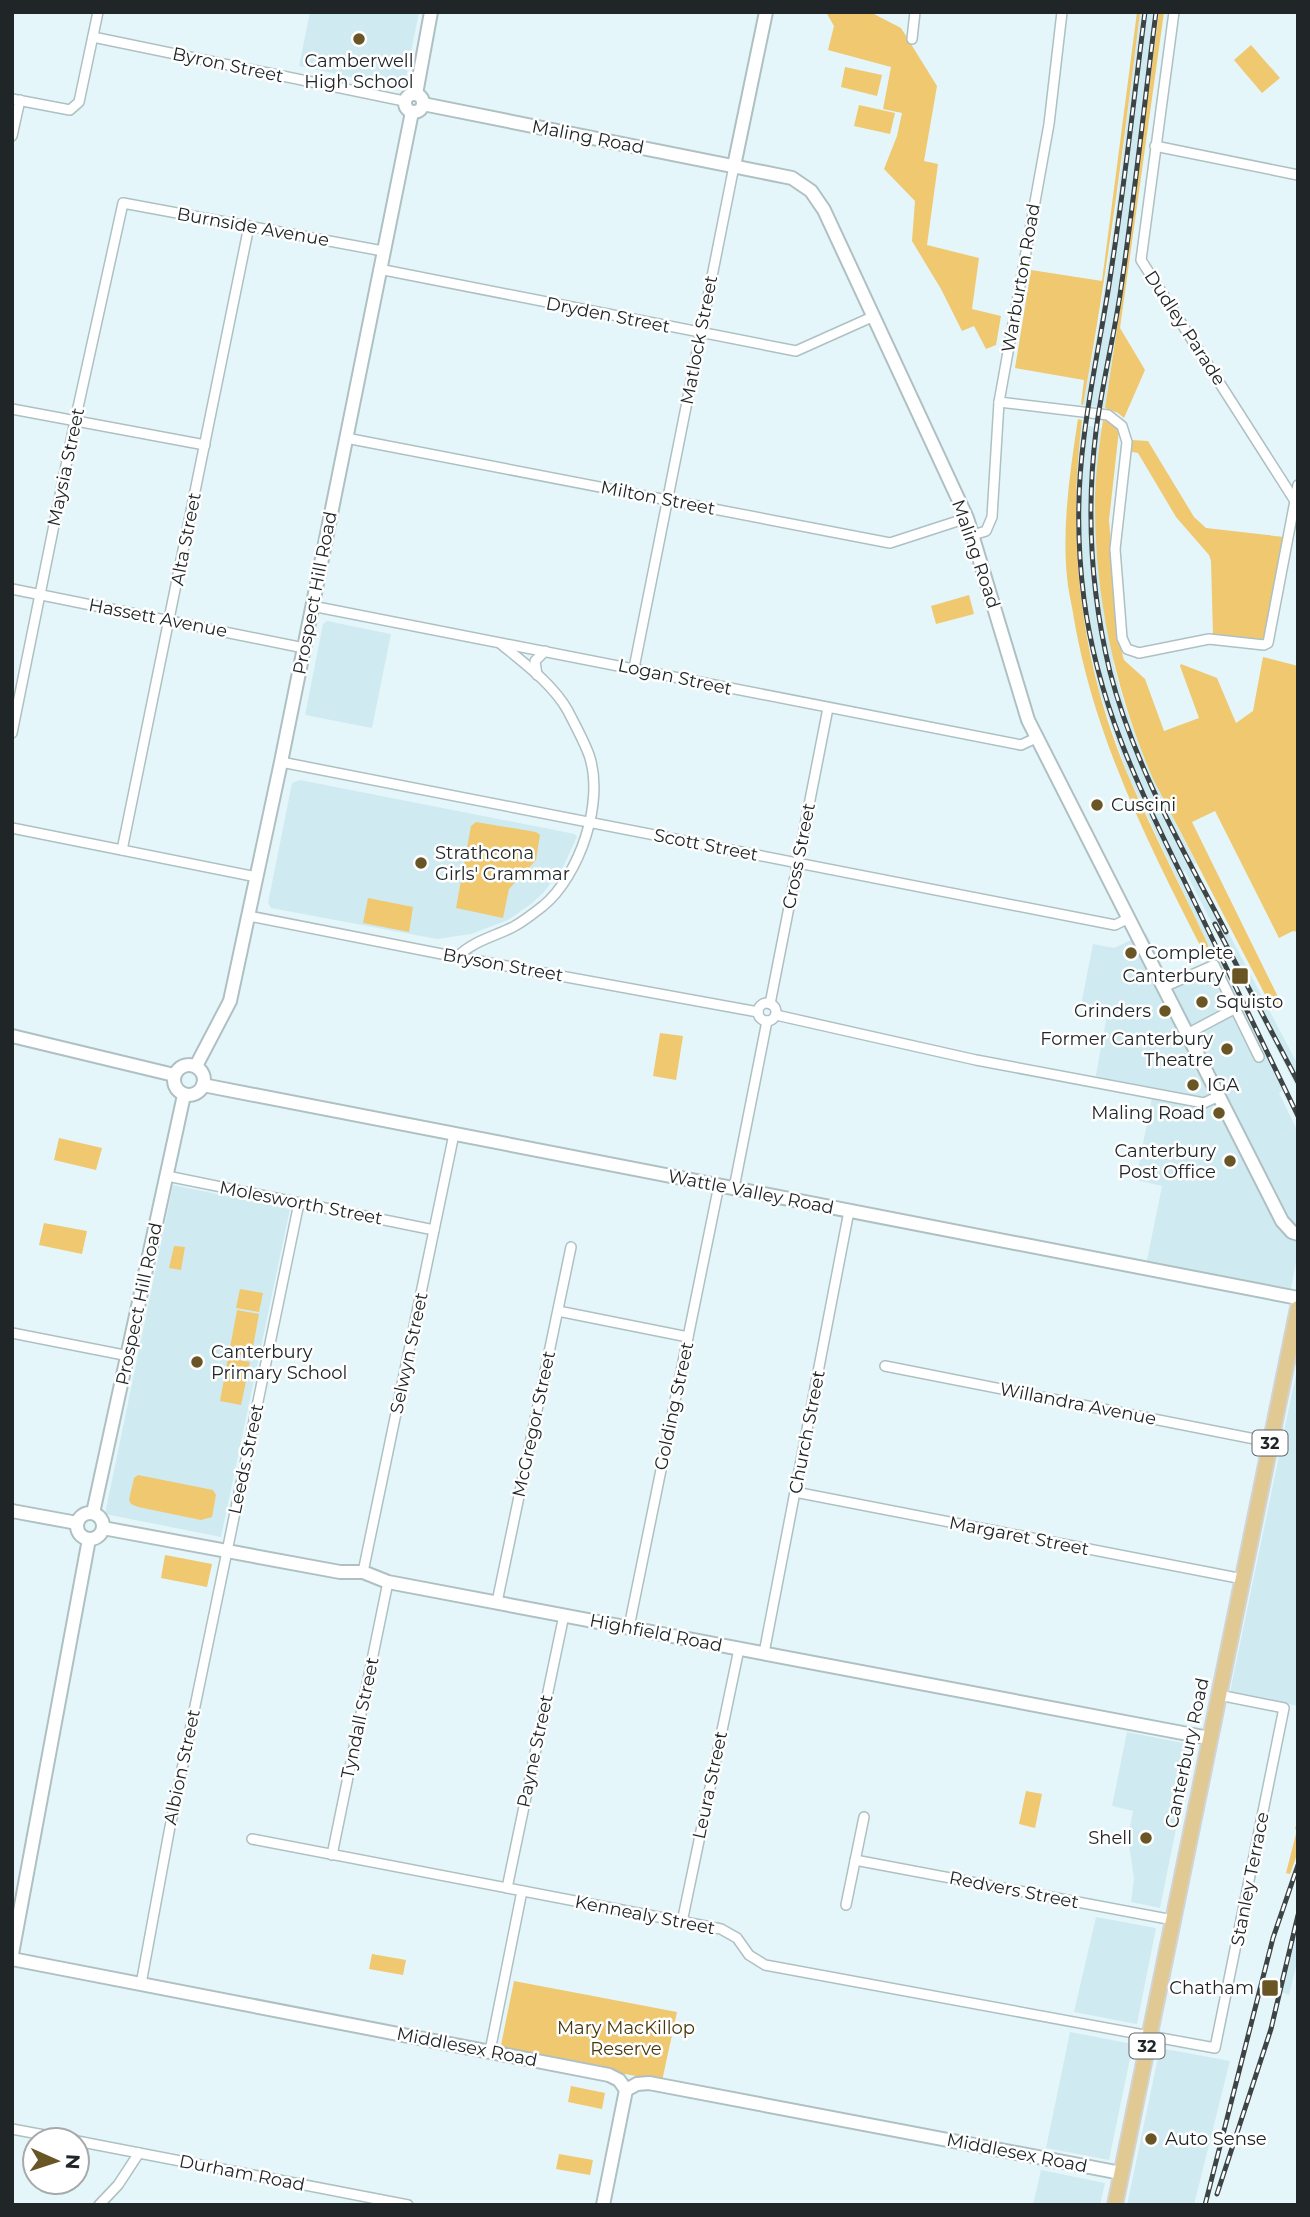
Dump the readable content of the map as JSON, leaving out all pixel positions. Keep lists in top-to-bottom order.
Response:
{
  "streets": {
    "main road": ["32", "Canterbury Road"],
    "street": [
      "Byron Street",
      "Maling Road",
      "Burnside Avenue",
      "Warburton Road",
      "Dryden Street",
      "Dudley Parade",
      "Matlock Street",
      "Maysia Street",
      "Milton Street",
      "Alta Street",
      "Prospect Hill Road",
      "Hassett Avenue",
      "Logan Street",
      "Scott Street",
      "Cross Street",
      "Bryson Street",
      "Wattle Valley Road",
      "Molesworth Street",
      "Selwyn Street",
      "Willandra Avenue",
      "Golding Street",
      "McGregor Street",
      "Church Street",
      "Leeds Street",
      "Margaret Street",
      "Highfield Road",
      "Tyndall Street",
      "Payne Street",
      "Albion Street",
      "Leura Street",
      "Stanley Terrace",
      "Redvers Street",
      "Kennealy Street",
      "Middlesex Road",
      "Durham Road"
    ]
  },
  "crossings": [
    ["Byron Street", "Maling Road"],
    ["Byron Street", "Prospect Hill Road"],
    ["Maling Road", "Warburton Road"],
    ["Maling Road", "Dryden Street"],
    ["Maling Road", "Matlock Street"],
    ["Maling Road", "Milton Street"],
    ["Maling Road", "Prospect Hill Road"],
    ["Maling Road", "Logan Street"],
    ["Maling Road", "Scott Street"],
    ["Burnside Avenue", "Maysia Street"],
    ["Burnside Avenue", "Alta Street"],
    ["Burnside Avenue", "Prospect Hill Road"],
    ["Dryden Street", "Matlock Street"],
    ["Dryden Street", "Prospect Hill Road"],
    ["Matlock Street", "Milton Street"],
    ["Matlock Street", "Logan Street"],
    ["Maysia Street", "Hassett Avenue"],
    ["Milton Street", "Prospect Hill Road"],
    ["Alta Street", "Hassett Avenue"],
    ["Prospect Hill Road", "Hassett Avenue"],
    ["Prospect Hill Road", "Logan Street"],
    ["Prospect Hill Road", "Scott Street"],
    ["Prospect Hill Road", "Bryson Street"],
    ["Prospect Hill Road", "Wattle Valley Road"],
    ["Prospect Hill Road", "Molesworth Street"],
    ["Prospect Hill Road", "Highfield Road"],
    ["Logan Street", "Cross Street"],
    ["Scott Street", "Cross Street"],
    ["Cross Street", "Bryson Street"],
    ["Wattle Valley Road", "Selwyn Street"],
    ["Wattle Valley Road", "Golding Street"],
    ["Wattle Valley Road", "Church Street"],
    ["Molesworth Street", "Selwyn Street"],
    ["Molesworth Street", "Leeds Street"],
    ["Selwyn Street", "Highfield Road"],
    ["Willandra Avenue", "Canterbury Road"],
    ["Golding Street", "Highfield Road"],
    ["McGregor Street", "Highfield Road"],
    ["Church Street", "Margaret Street"],
    ["Church Street", "Highfield Road"],
    ["Leeds Street", "Highfield Road"],
    ["Leeds Street", "Albion Street"],
    ["Margaret Street", "Canterbury Road"],
    ["Highfield Road", "Tyndall Street"],
    ["Highfield Road", "Payne Street"],
    ["Highfield Road", "Canterbury Road"],
    ["Highfield Road", "Albion Street"],
    ["Highfield Road", "Leura Street"],
    ["Tyndall Street", "Kennealy Street"],
    ["Payne Street", "Kennealy Street"],
    ["Canterbury Road", "Stanley Terrace"],
    ["Canterbury Road", "Redvers Street"],
    ["Canterbury Road", "Kennealy Street"],
    ["Canterbury Road", "Middlesex Road"],
    ["Albion Street", "Middlesex Road"],
    ["Leura Street", "Kennealy Street"],
    ["Stanley Terrace", "Kennealy Street"]
  ],
  "parks": ["Mary MacKillop Reserve"],
  "places": {
    "other": [
      "Camberwell High School",
      "Cuscini",
      "Strathcona Girls' Grammar",
      "Complete",
      "Squisto",
      "Grinders",
      "Former Canterbury Theatre",
      "IGA",
      "Maling Road",
      "Canterbury Post Office",
      "Canterbury Primary School",
      "Shell",
      "Auto Sense"
    ],
    "transit": ["Canterbury", "Chatham"]
  },
  "north": "right"
}
